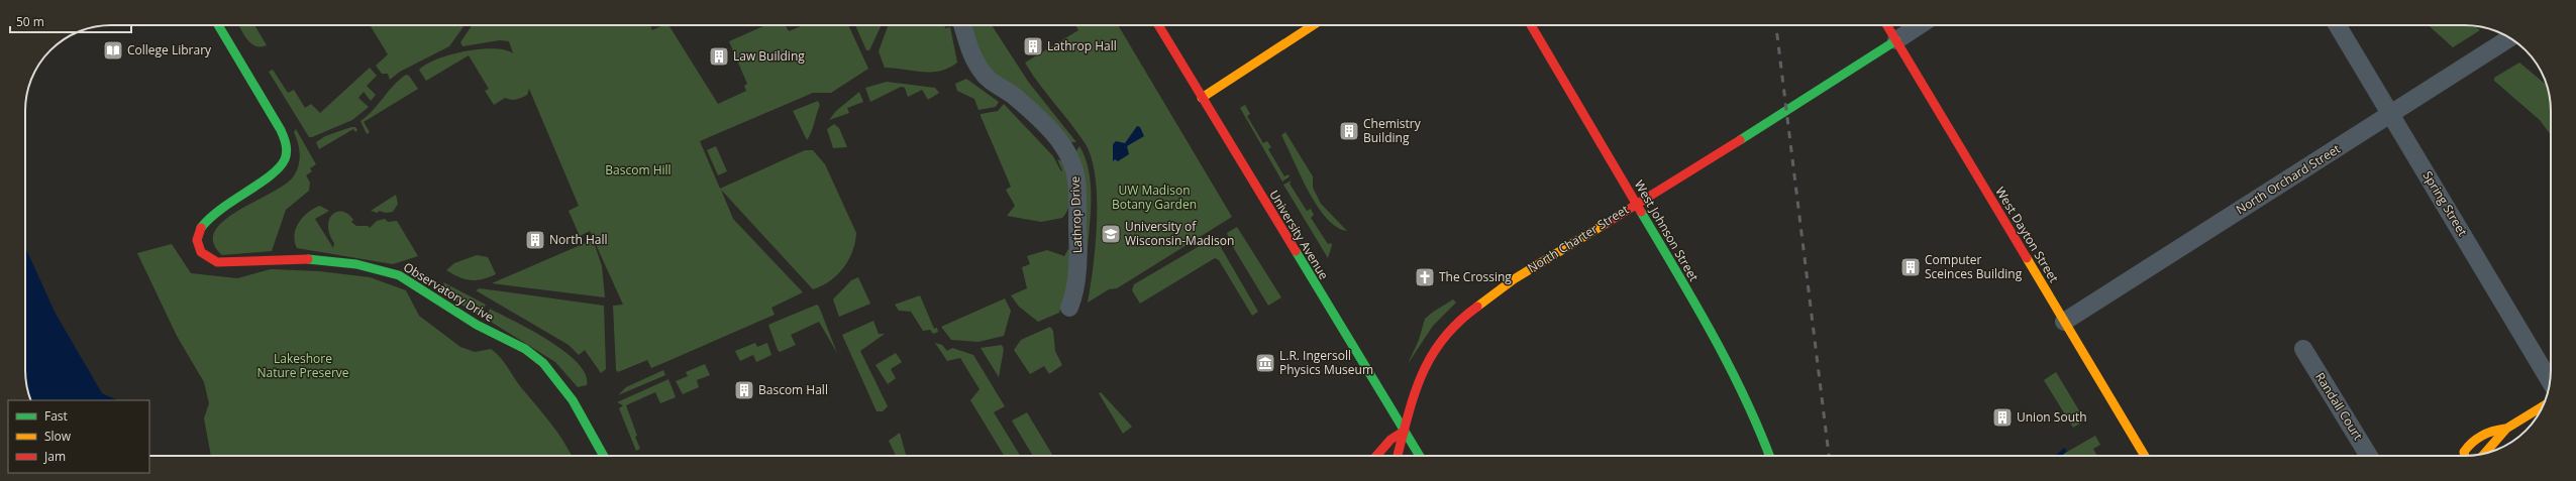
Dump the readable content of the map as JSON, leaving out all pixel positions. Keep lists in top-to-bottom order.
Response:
{
  "streets": {
    "street": [
      "North Orchard Street",
      "Spring Street",
      "Lathrop Drive",
      "West Johnson Street",
      "University Avenue",
      "West Dayton Street",
      "North Charter Street",
      "Observatory Drive",
      "Randall Court"
    ]
  },
  "crossings": [
    ["North Orchard Street", "Spring Street"],
    ["North Orchard Street", "West Dayton Street"],
    ["West Johnson Street", "North Charter Street"],
    ["University Avenue", "North Charter Street"],
    ["West Dayton Street", "North Charter Street"]
  ],
  "parks": ["Bascom Hill", "UW Madison Botany Garden", "Lakeshore Nature Preserve"],
  "places": {
    "building": [
      "Lathrop Hall",
      "Law Building",
      "Chemistry Building",
      "North Hall",
      "Computer Sceinces Building",
      "Bascom Hall",
      "Union South"
    ],
    "library": ["College Library"],
    "school or university": ["University of Wisconsin-Madison"],
    "church": ["The Crossing"],
    "museum": ["L.R. Ingersoll Physics Museum"]
  },
  "legend": ["Fast", "Slow", "Jam"],
  "scale_bar": "50 m"
}
